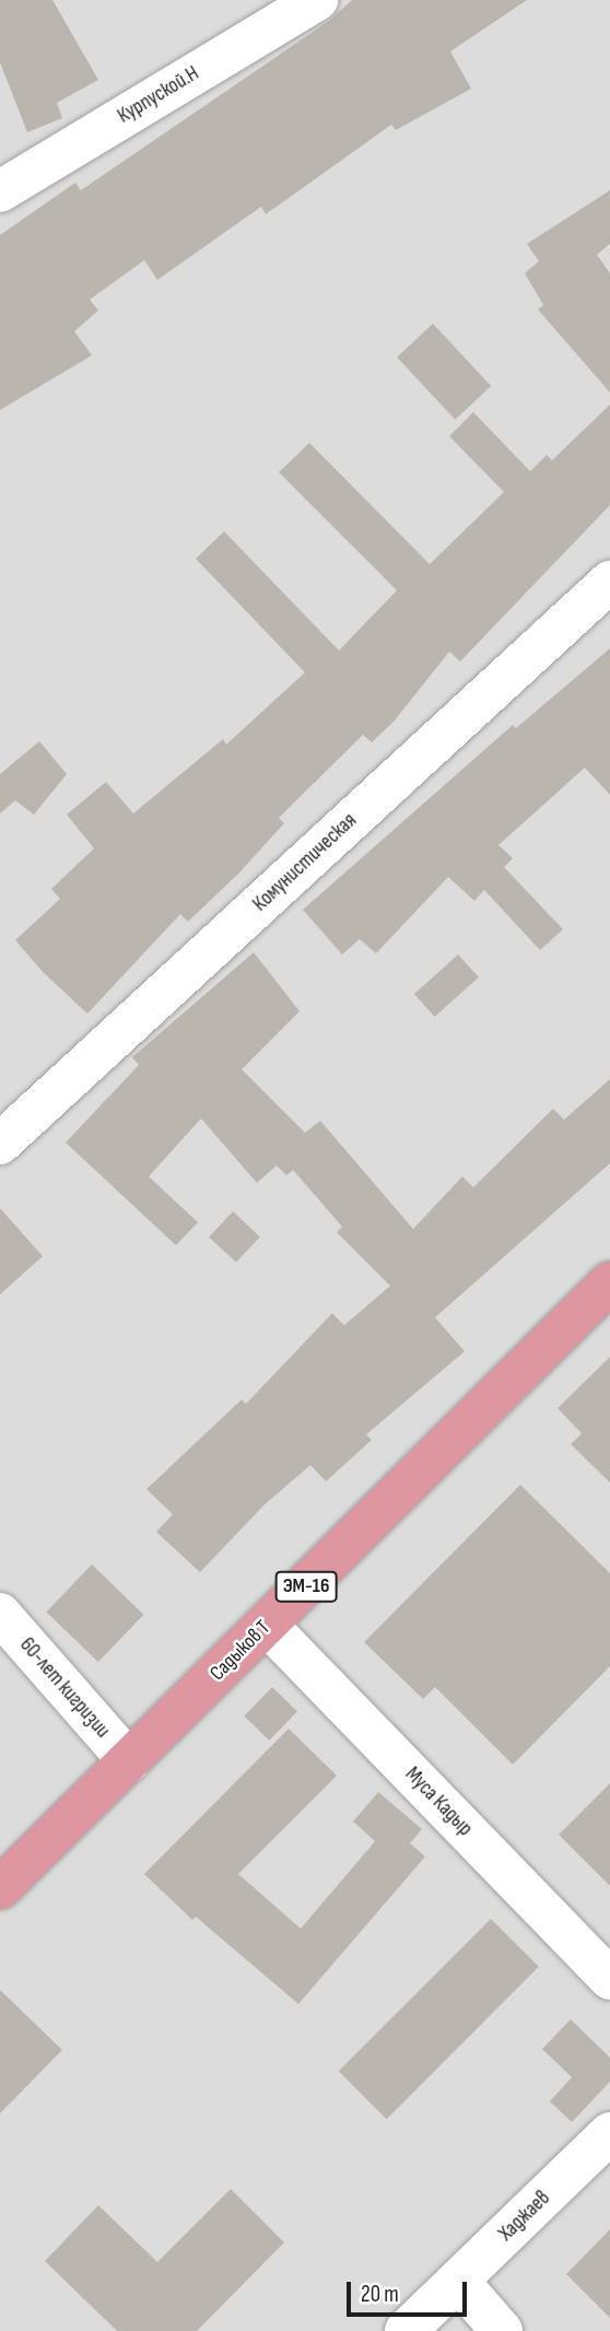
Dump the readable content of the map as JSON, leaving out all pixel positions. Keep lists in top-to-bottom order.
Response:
{
  "streets": {
    "highway": ["ЭМ-16", "Садыков Т"],
    "street": [
      "Курпуской.Н",
      "Комунистическая",
      "60-лет кигризии",
      "Муса Кадыр",
      "Хаджаев"
    ]
  },
  "crossings": [
    ["Садыков Т", "60-лет кигризии"],
    ["Садыков Т", "Муса Кадыр"]
  ],
  "scale_bar": "20 m"
}
